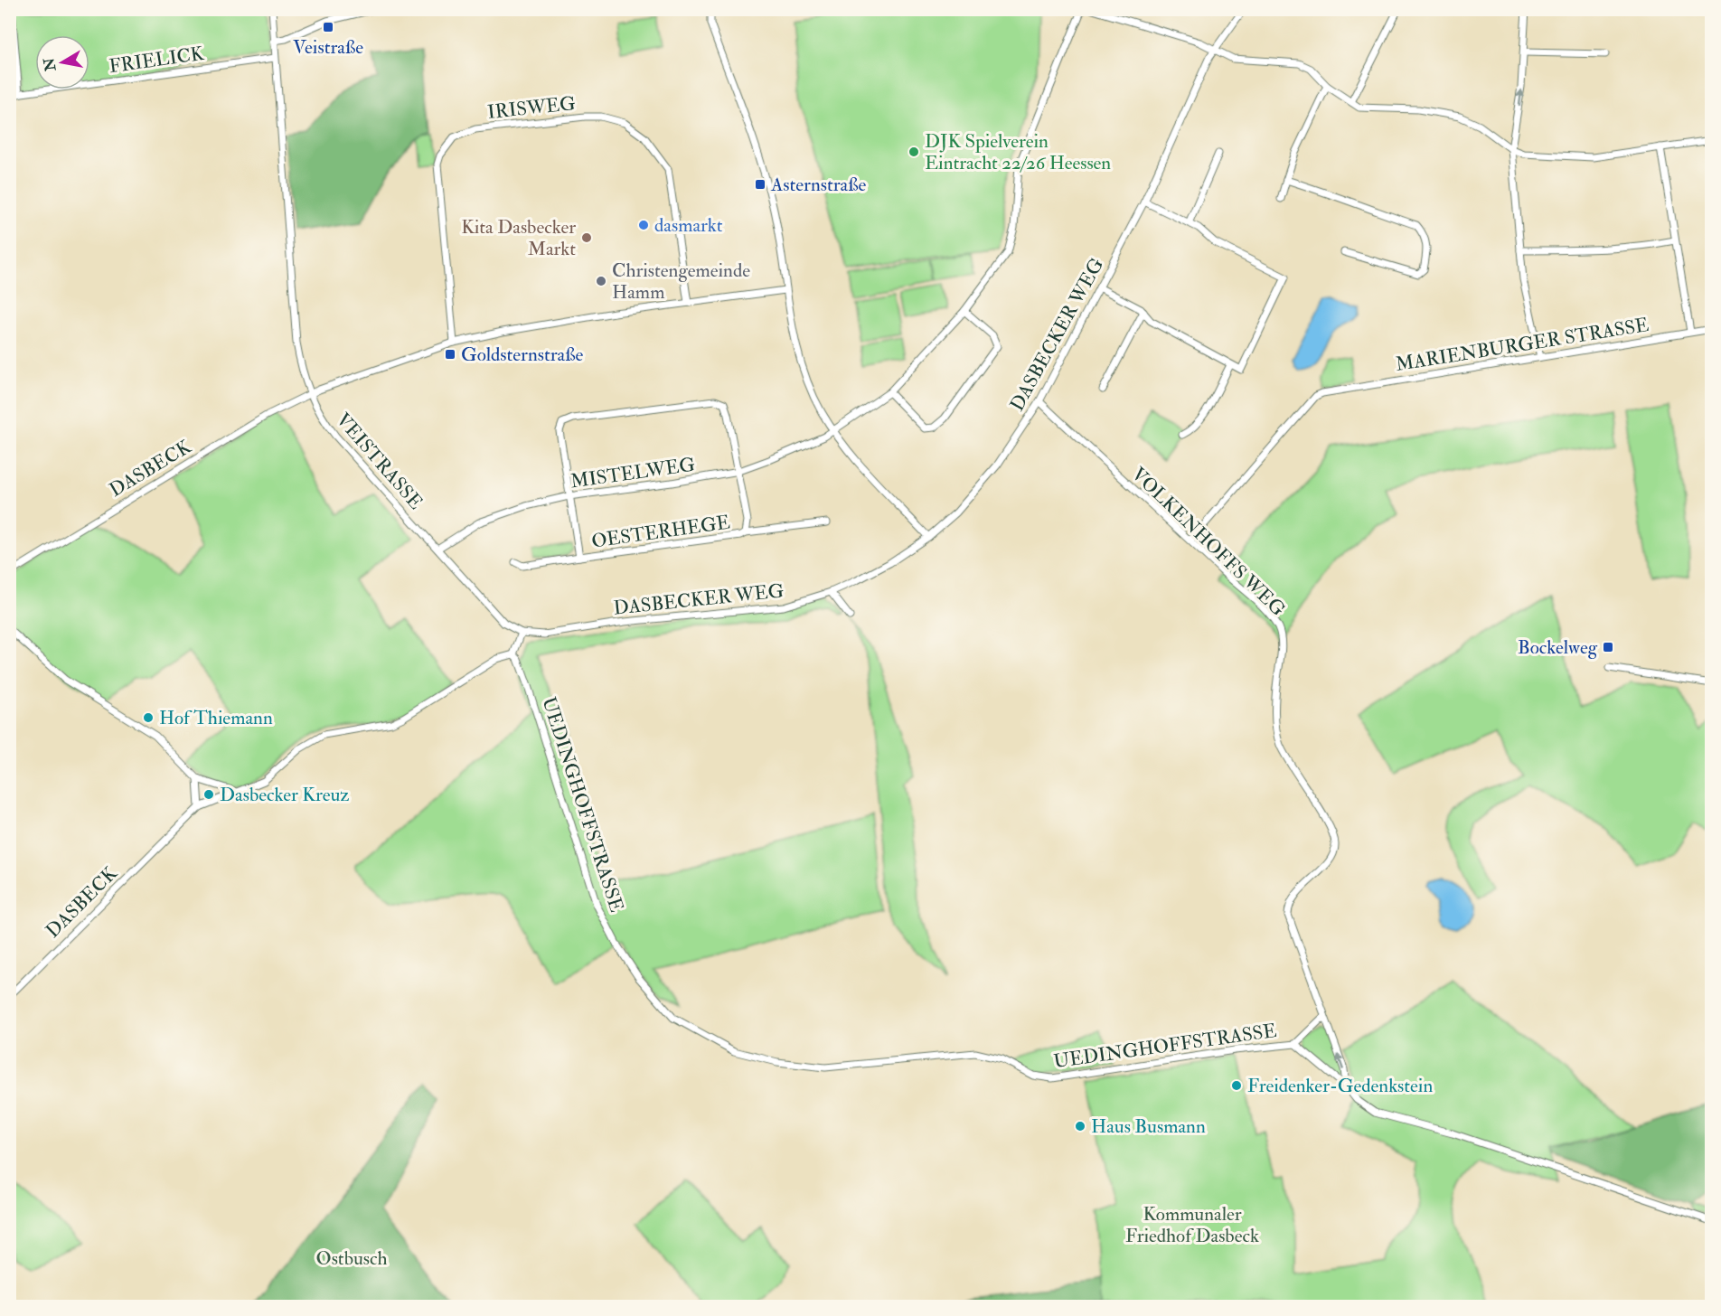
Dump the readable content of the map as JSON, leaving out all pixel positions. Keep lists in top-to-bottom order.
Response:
{
  "streets": {
    "street": [
      "FRIELICK",
      "IRISWEG",
      "DASBECKER WEG",
      "MARIENBURGER STRASSE",
      "VEISTRASSE",
      "DASBECK",
      "MISTELWEG",
      "OESTERHEGE",
      "VOLKENHOFFS WEG",
      "UEDINGHOFFSTRASSE"
    ]
  },
  "crossings": [
    ["FRIELICK", "VEISTRASSE"],
    ["DASBECKER WEG", "VEISTRASSE"],
    ["DASBECKER WEG", "VOLKENHOFFS WEG"],
    ["MARIENBURGER STRASSE", "VOLKENHOFFS WEG"],
    ["VEISTRASSE", "DASBECK"],
    ["VEISTRASSE", "MISTELWEG"],
    ["DASBECK", "UEDINGHOFFSTRASSE"],
    ["MISTELWEG", "OESTERHEGE"]
  ],
  "parks": ["Kommunaler Friedhof Dasbeck", "Ostbusch"],
  "places": {
    "transit": [
      "Veistraße",
      "Asternstraße",
      "Goldsternstraße",
      "Bockelweg"
    ],
    "other": [
      "DJK Spielverein Eintracht 22/26 Heessen",
      "dasmarkt",
      "Kita Dasbecker Markt",
      "Christengemeinde Hamm",
      "Hof Thiemann",
      "Dasbecker Kreuz",
      "Freidenker-Gedenkstein",
      "Haus Busmann"
    ]
  },
  "north": "left"
}
